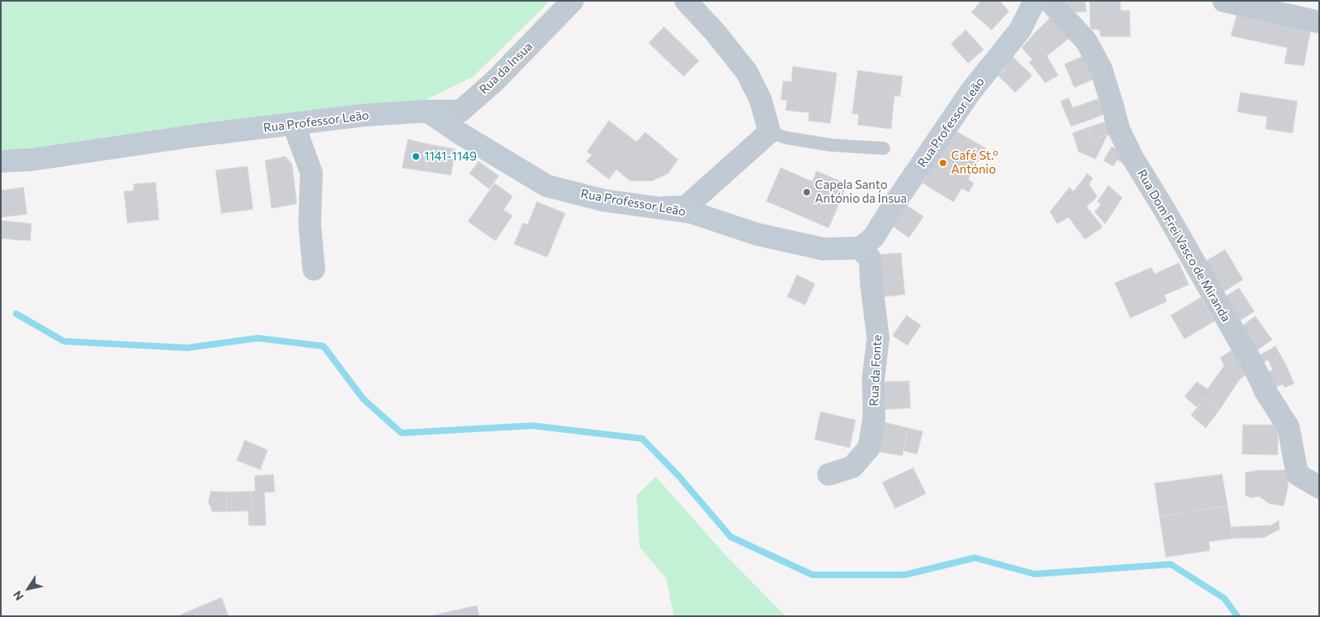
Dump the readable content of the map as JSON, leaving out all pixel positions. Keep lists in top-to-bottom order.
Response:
{
  "streets": {
    "street": [
      "Rua da Insua",
      "Rua Professor Leão",
      "Rua Dom Frei Vasco de Miranda",
      "Rua da Fonte"
    ]
  },
  "crossings": [
    ["Rua da Insua", "Rua Professor Leão"],
    ["Rua Professor Leão", "Rua da Fonte"]
  ],
  "places": ["1141-1149", "Café St.º António", "Capela Santo António da Ínsua"],
  "north": "bottom left"
}
